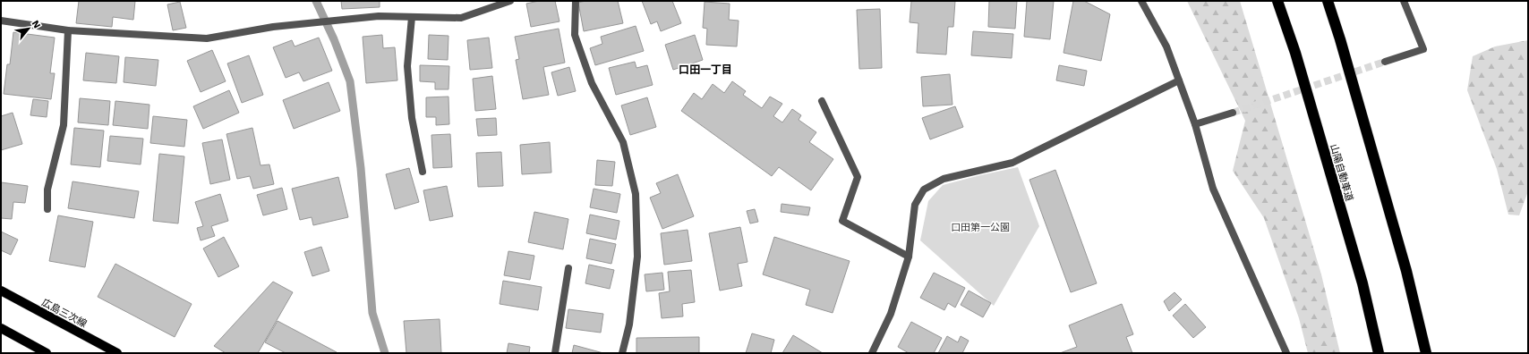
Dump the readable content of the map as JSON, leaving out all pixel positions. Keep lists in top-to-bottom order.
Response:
{
  "streets": {
    "highway": ["山陽自動車道"],
    "main road": ["広島三次線"]
  },
  "districts": ["口田一丁目"],
  "parks": ["口田第一公園"],
  "north": "top right"
}
